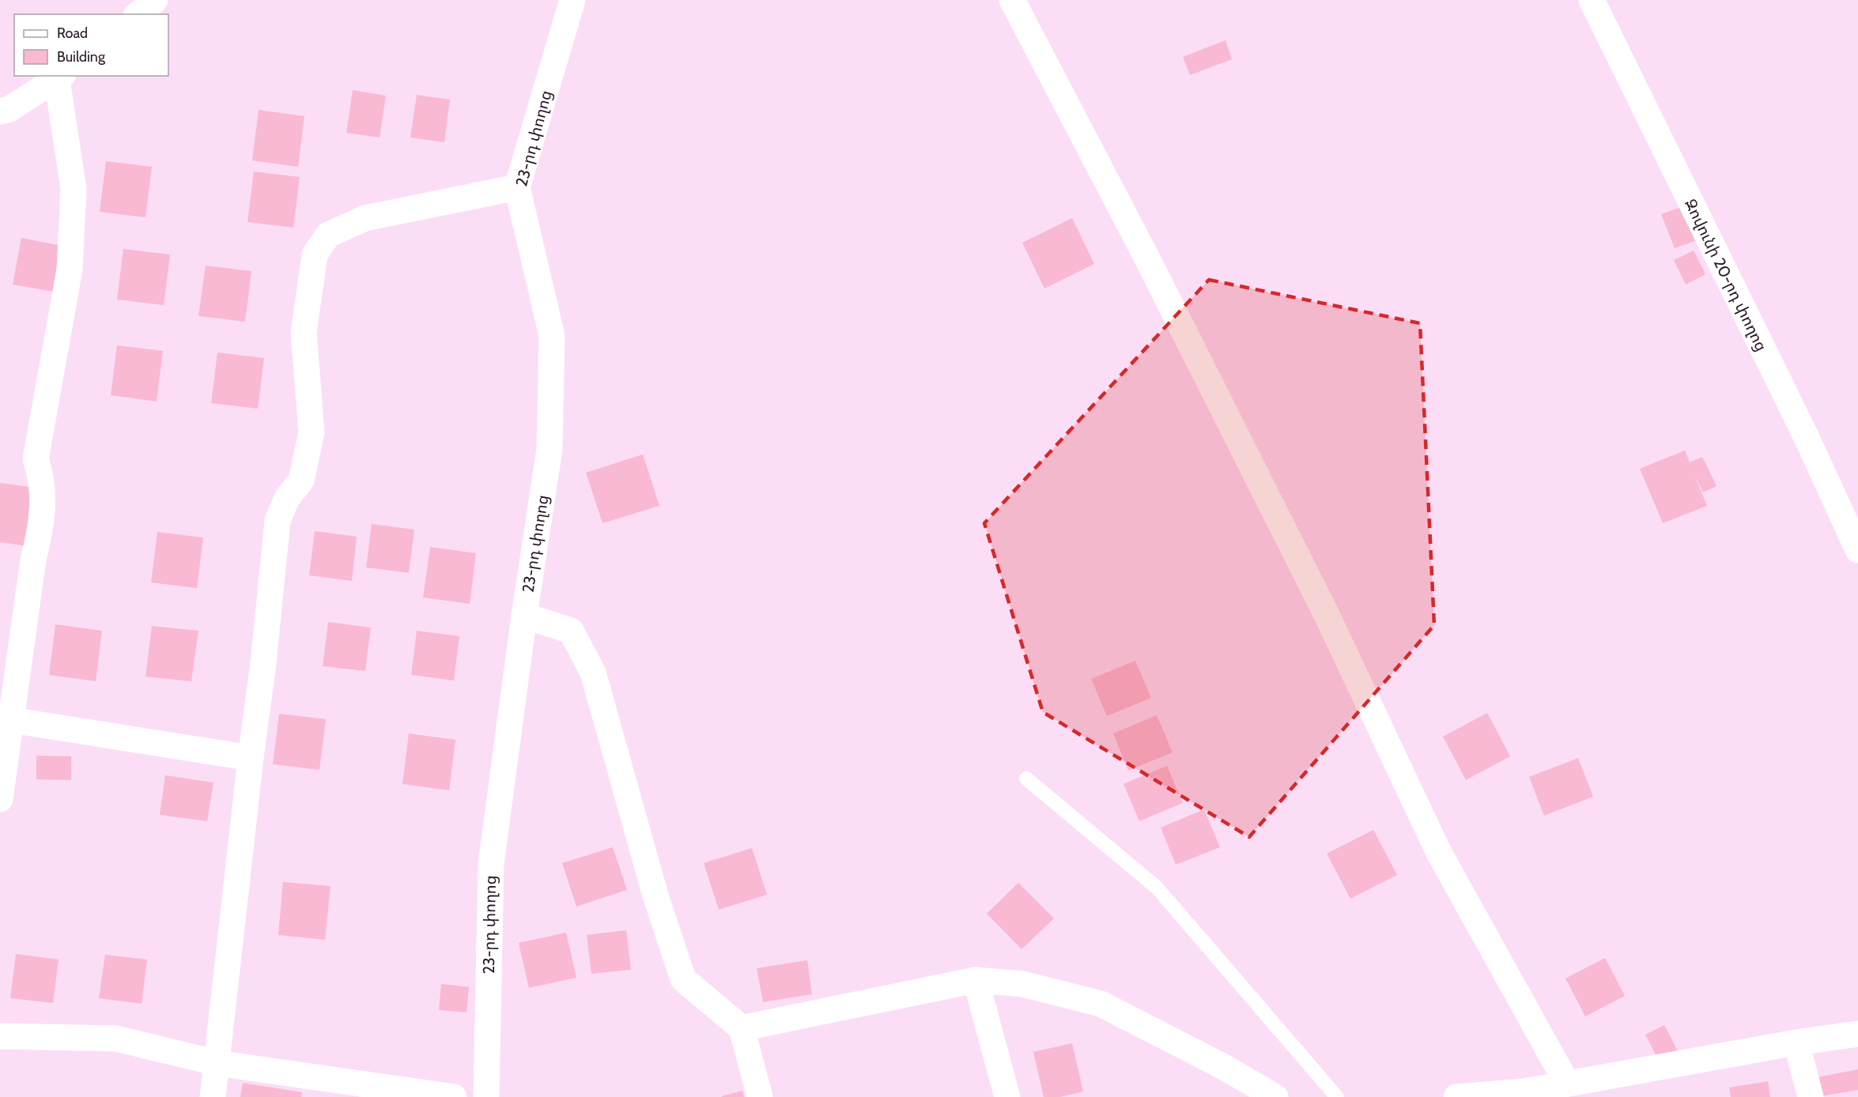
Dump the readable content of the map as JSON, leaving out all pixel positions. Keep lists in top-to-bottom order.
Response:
{
  "streets": {
    "street": ["23-րդ փողոց", "Զովունի 20-րդ փողոց"]
  },
  "legend": ["Road", "Building"]
}
